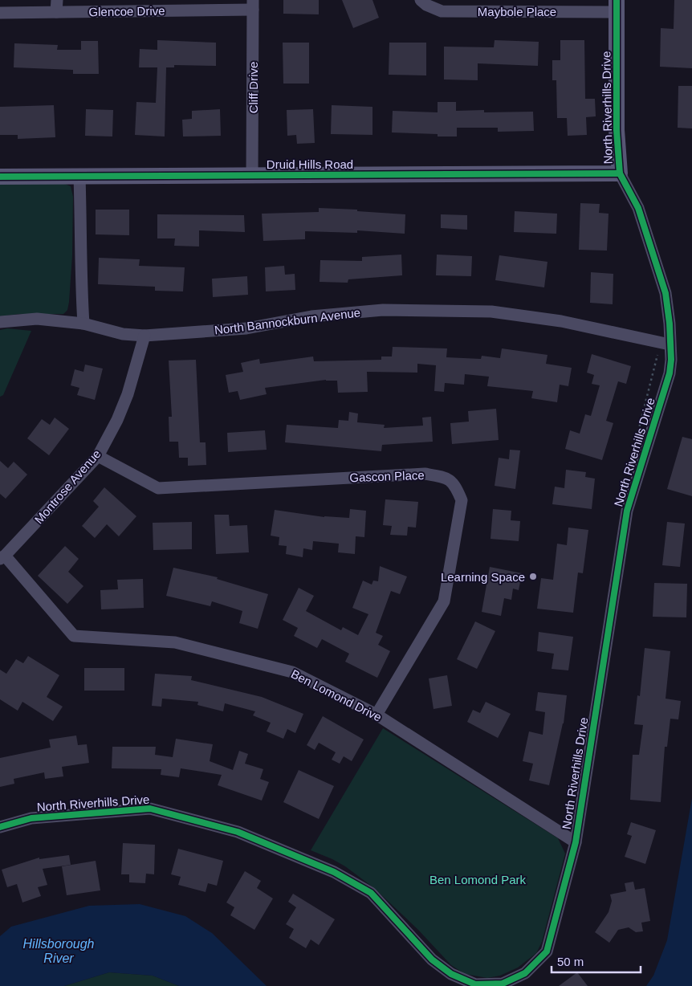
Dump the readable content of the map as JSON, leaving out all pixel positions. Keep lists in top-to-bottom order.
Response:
{
  "streets": {
    "street": [
      "Glencoe Drive",
      "Maybole Place",
      "Cliff Drive",
      "North Riverhills Drive",
      "Druid Hills Road",
      "North Bannockburn Avenue",
      "Gascon Place",
      "Montrose Avenue",
      "Ben Lomond Drive"
    ]
  },
  "crossings": [
    ["Glencoe Drive", "Cliff Drive"],
    ["Maybole Place", "North Riverhills Drive"],
    ["Cliff Drive", "Druid Hills Road"],
    ["North Riverhills Drive", "Druid Hills Road"],
    ["North Riverhills Drive", "North Bannockburn Avenue"],
    ["North Riverhills Drive", "Ben Lomond Drive"],
    ["North Bannockburn Avenue", "Montrose Avenue"],
    ["Gascon Place", "Montrose Avenue"],
    ["Gascon Place", "Ben Lomond Drive"],
    ["Montrose Avenue", "Ben Lomond Drive"]
  ],
  "water": ["Hillsborough River"],
  "parks": ["Ben Lomond Park"],
  "places": ["Learning Space"],
  "scale_bar": "50 m"
}
